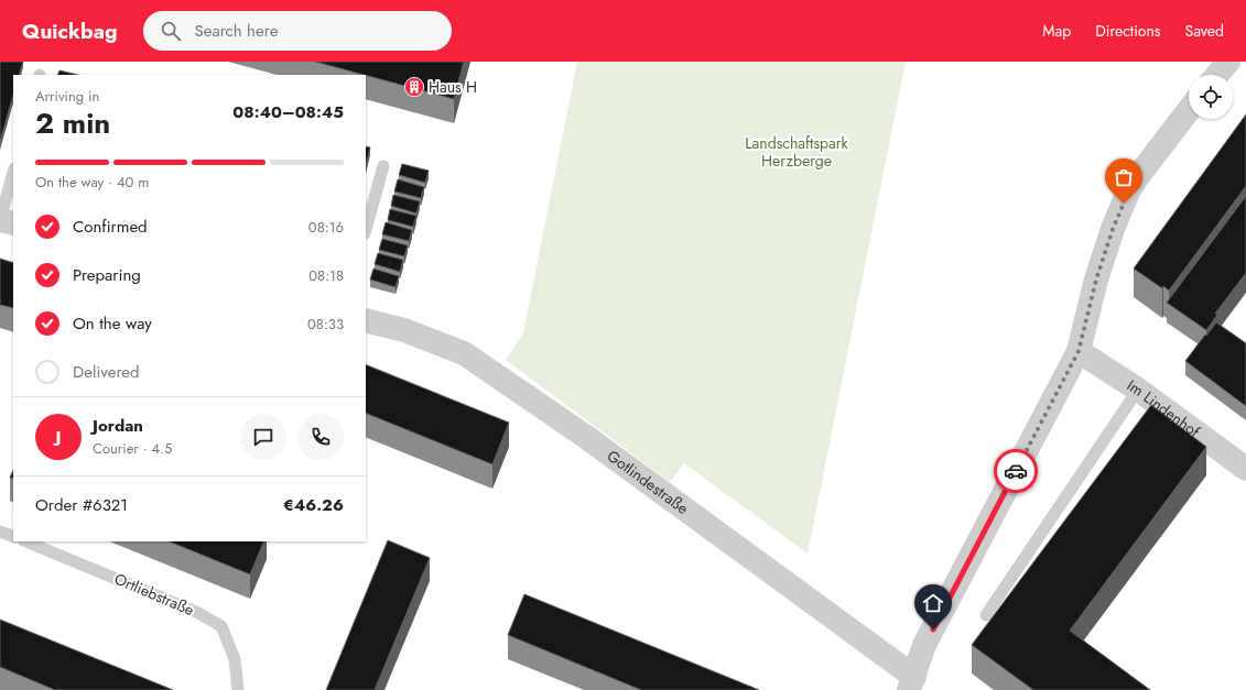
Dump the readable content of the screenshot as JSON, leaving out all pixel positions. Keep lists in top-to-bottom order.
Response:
{
  "streets": {
    "street": ["Im Lindenhof", "Gotlindestraße"],
    "lane": ["Ortliebstraße"]
  },
  "parks": ["Landschaftspark Herzberge"],
  "places": {
    "building": ["Haus H"]
  },
  "page": {
    "header": "Quickbag",
    "search": "Search here",
    "nav": ["Map", "Directions", "Saved"],
    "heading": ["2 min", "Arriving in", "08:40–08:45"],
    "panel": [
      "Jordan",
      "Courier · 4.5",
      "Order #6321",
      "€46.26"
    ],
    "bar": "On the way · 40 m",
    "list": [
      ["Confirmed", "08:16"],
      ["Preparing", "08:18"],
      ["On the way", "08:33"],
      "Delivered"
    ],
    "round": "J"
  }
}
